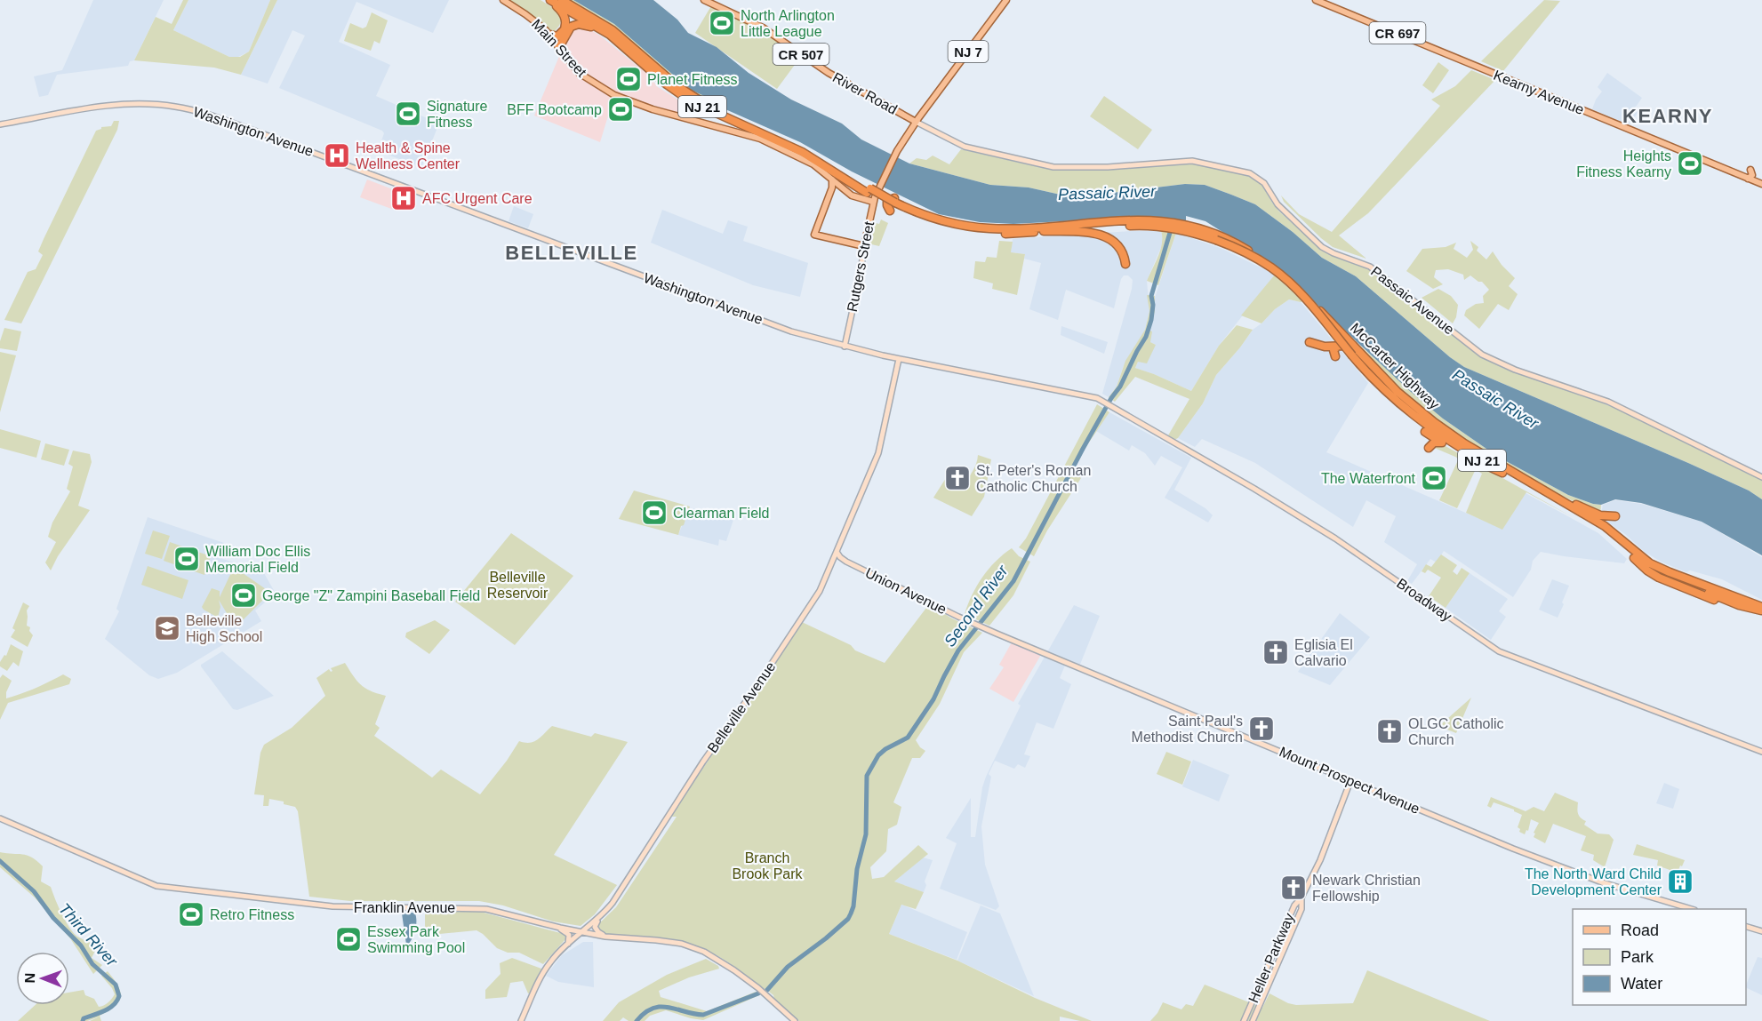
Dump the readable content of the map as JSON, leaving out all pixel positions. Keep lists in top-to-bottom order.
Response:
{
  "streets": {
    "highway": ["NJ 21", "McCarter Highway"],
    "main road": [
      "CR 697",
      "Main Street",
      "NJ 7",
      "CR 507",
      "Kearny Avenue",
      "River Road",
      "Washington Avenue",
      "Rutgers Street",
      "Passaic Avenue",
      "Union Avenue",
      "Broadway",
      "Belleville Avenue",
      "Mount Prospect Avenue",
      "Franklin Avenue",
      "Heller Parkway"
    ]
  },
  "crossings": [
    ["Main Street", "NJ 7"],
    ["Main Street", "NJ 21"],
    ["Main Street", "Rutgers Street"],
    ["NJ 7", "River Road"],
    ["NJ 7", "NJ 21"],
    ["NJ 7", "Rutgers Street"],
    ["NJ 7", "Passaic Avenue"],
    ["River Road", "Passaic Avenue"],
    ["NJ 21", "Rutgers Street"],
    ["NJ 21", "McCarter Highway"],
    ["Washington Avenue", "Rutgers Street"],
    ["Washington Avenue", "Broadway"],
    ["Washington Avenue", "Belleville Avenue"],
    ["Union Avenue", "Belleville Avenue"],
    ["Union Avenue", "Mount Prospect Avenue"],
    ["Belleville Avenue", "Franklin Avenue"],
    ["Mount Prospect Avenue", "Heller Parkway"]
  ],
  "districts": ["KEARNY", "BELLEVILLE"],
  "water": ["Passaic River", "Second River", "Third River"],
  "parks": ["Belleville Reservoir", "Branch Brook Park"],
  "places": {
    "sports": [
      "North Arlington Little League",
      "Planet Fitness",
      "BFF Bootcamp",
      "Signature Fitness",
      "Heights Fitness Kearny",
      "The Waterfront",
      "Clearman Field",
      "William Doc Ellis Memorial Field",
      "George \"Z\" Zampini Baseball Field",
      "Retro Fitness",
      "Essex Park Swimming Pool"
    ],
    "hospital": ["Health & Spine Wellness Center", "AFC Urgent Care"],
    "church": [
      "St. Peter's Roman Catholic Church",
      "Eglisia El Calvario",
      "Saint Paul's Methodist Church",
      "OLGC Catholic Church",
      "Newark Christian Fellowship"
    ],
    "school or university": ["Belleville High School"],
    "building": ["The North Ward Child Development Center"]
  },
  "legend": ["Road", "Park", "Water"],
  "north": "left"
}
